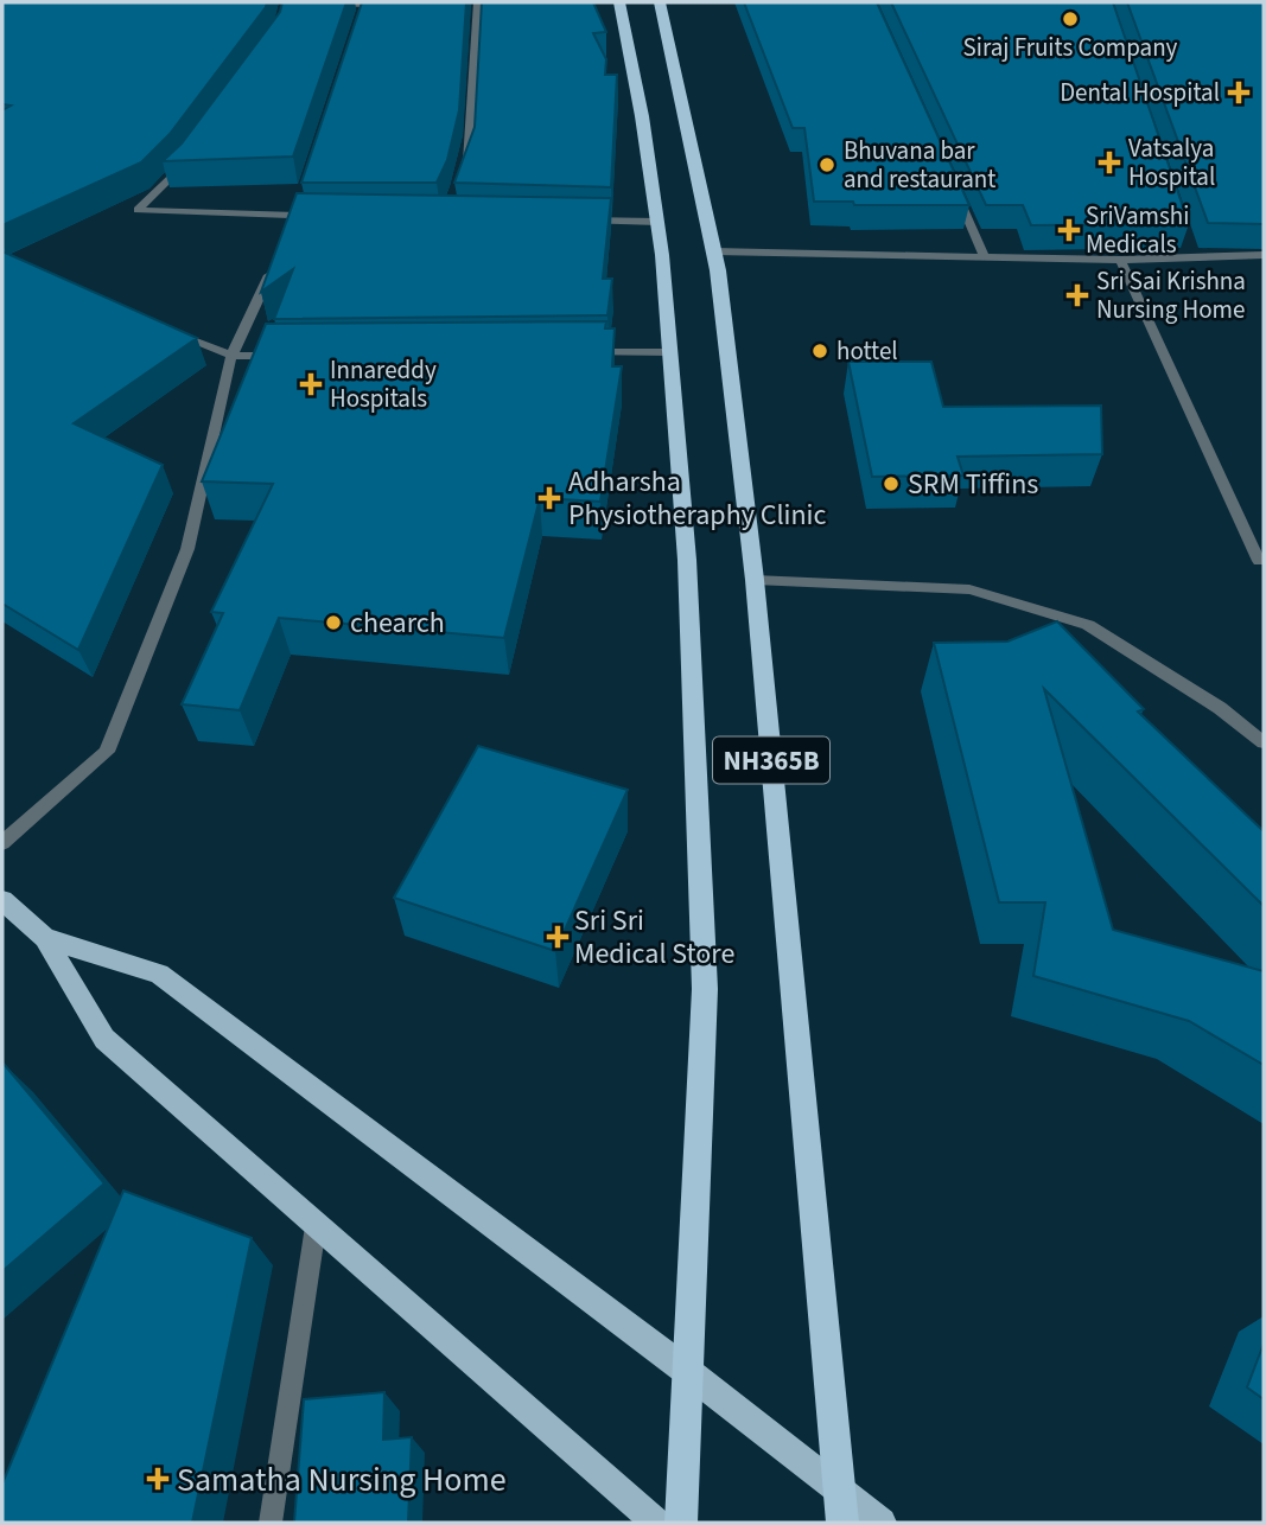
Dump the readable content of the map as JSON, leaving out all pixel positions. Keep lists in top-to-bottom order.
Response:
{
  "streets": {
    "highway": ["NH365B"]
  },
  "places": {
    "other": [
      "Siraj Fruits Company",
      "Bhuvana bar and restaurant",
      "hottel",
      "SRM Tiffins",
      "chearch"
    ],
    "health": [
      "Dental Hospital",
      "Vatsalya Hospital",
      "SriVamshi Medicals",
      "Sri Sai Krishna Nursing Home",
      "Innareddy Hospitals",
      "Adharsha Physiotheraphy Clinic",
      "Sri Sri Medical Store",
      "Samatha Nursing Home"
    ]
  }
}
